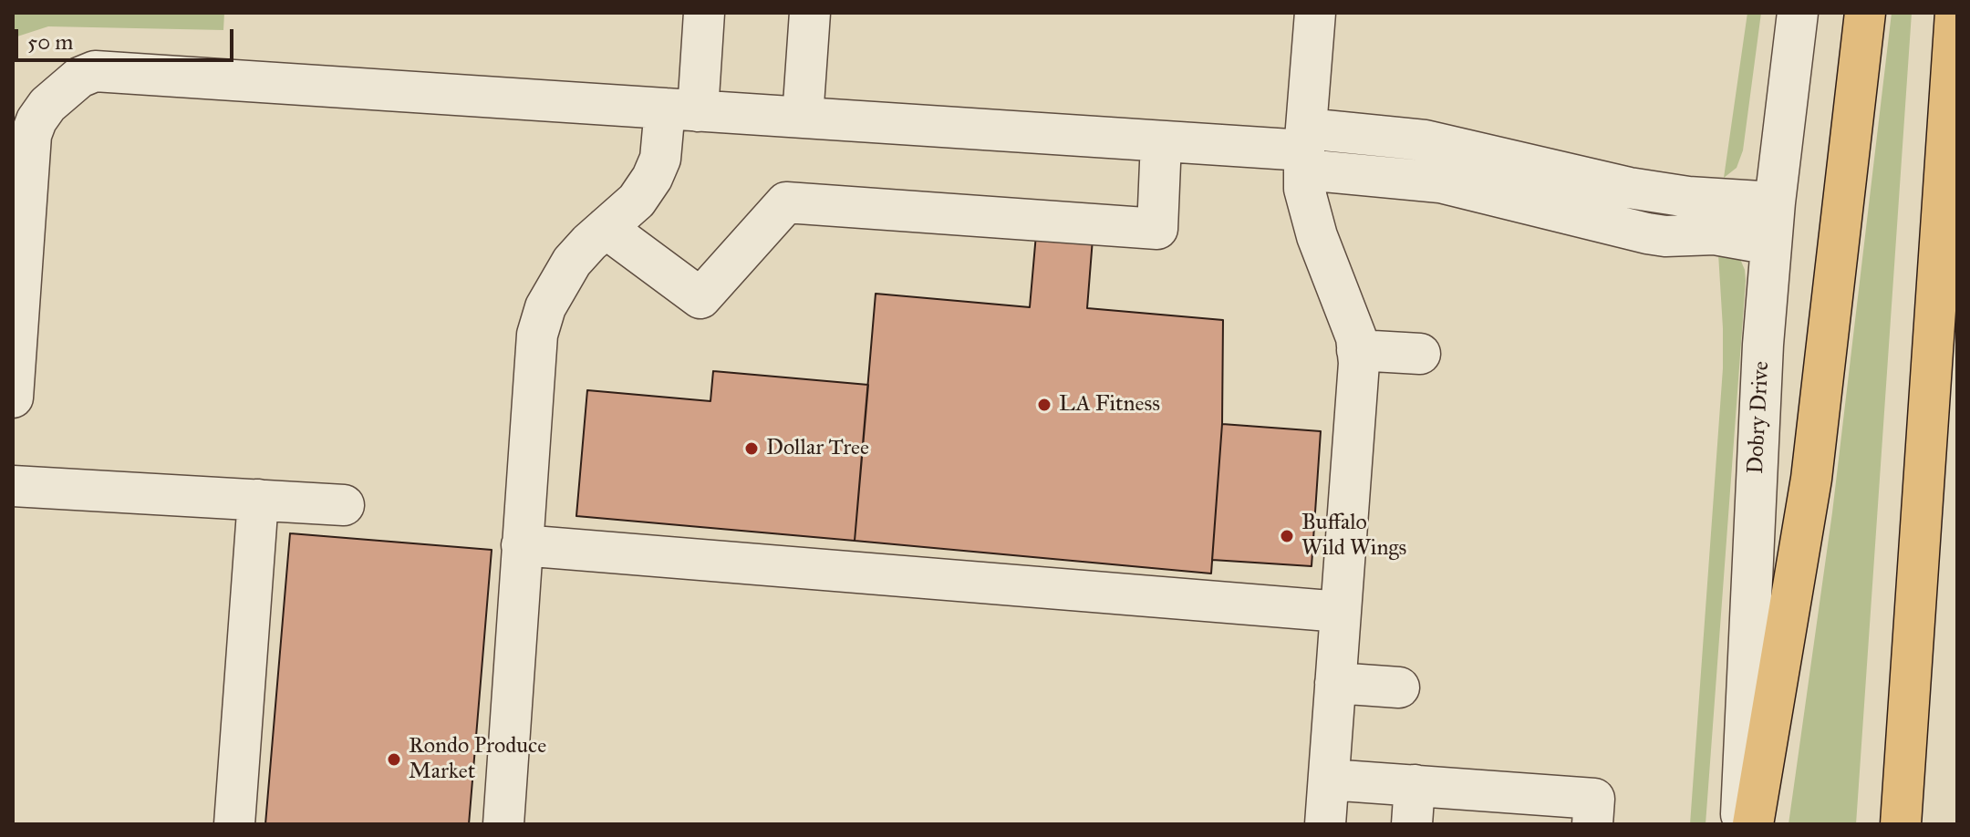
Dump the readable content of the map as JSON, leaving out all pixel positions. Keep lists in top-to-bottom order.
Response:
{
  "streets": {
    "street": ["Dobry Drive"]
  },
  "places": [
    "LA Fitness",
    "Dollar Tree",
    "Buffalo Wild Wings",
    "Rondo Produce Market"
  ],
  "scale_bar": "50 m"
}
